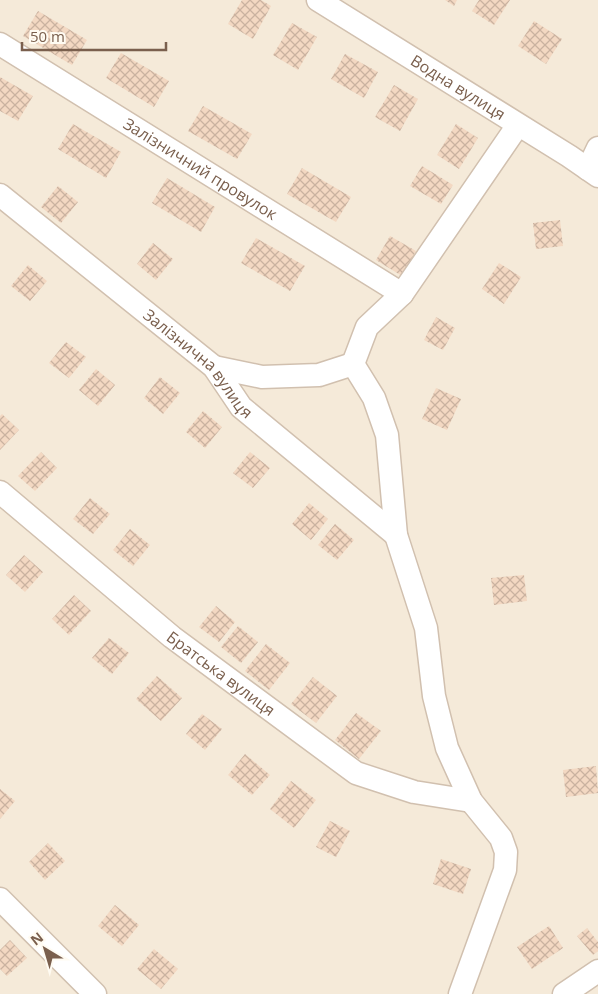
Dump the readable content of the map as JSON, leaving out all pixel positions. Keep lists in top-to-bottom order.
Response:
{
  "streets": {
    "street": [
      "Водна вулиця",
      "Залізничний провулок",
      "Залізнична вулиця",
      "Братська вулиця"
    ]
  },
  "scale_bar": "50 m",
  "north": "top left"
}
